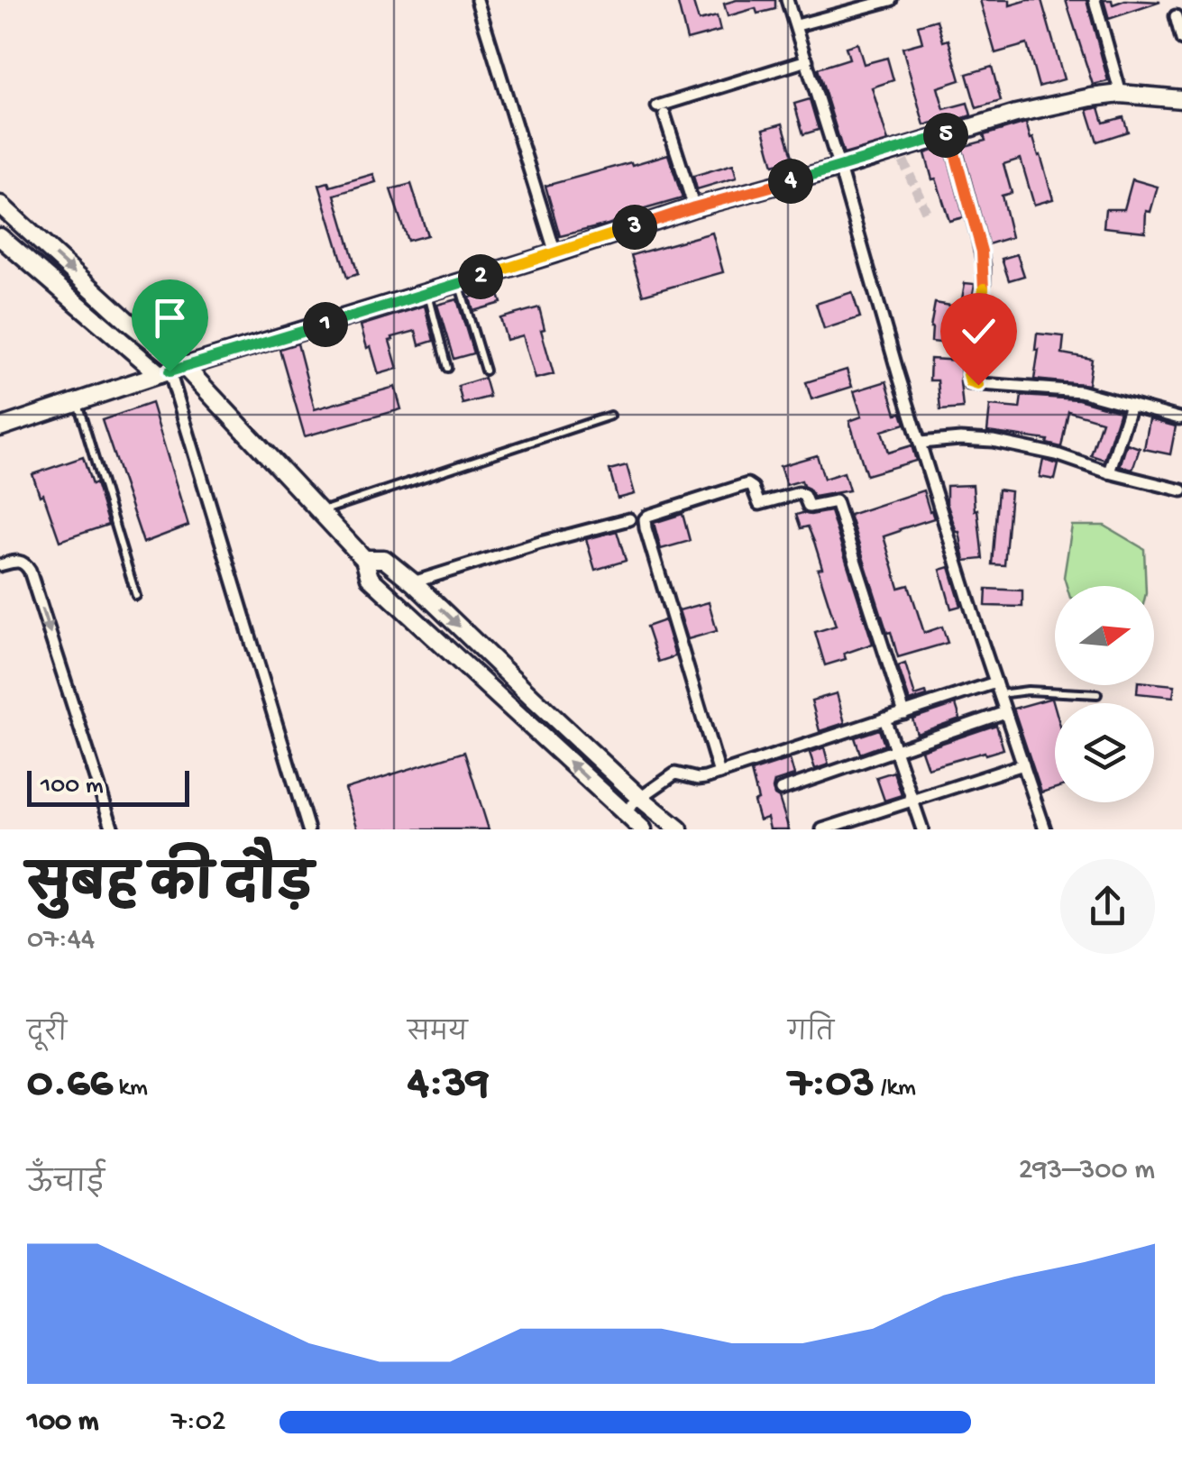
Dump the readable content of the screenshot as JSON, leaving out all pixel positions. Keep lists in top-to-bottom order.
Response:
{
  "scale_bar": "100 m",
  "north": "right",
  "page": {
    "pins": [
      "5",
      "4",
      "3",
      "2",
      "1"
    ],
    "scale": "100 m",
    "heading": ["सुबह की दौड़", "07:44"],
    "stats": [
      ["दूरी", "0.66 km"],
      ["समय", "4:39"],
      ["गति", "7:03 /km"]
    ],
    "chart": ["ऊँचाई", "293–300 m"],
    "list": [
      {
        "name": "100 m",
        "note": "7:02"
      }
    ]
  }
}
